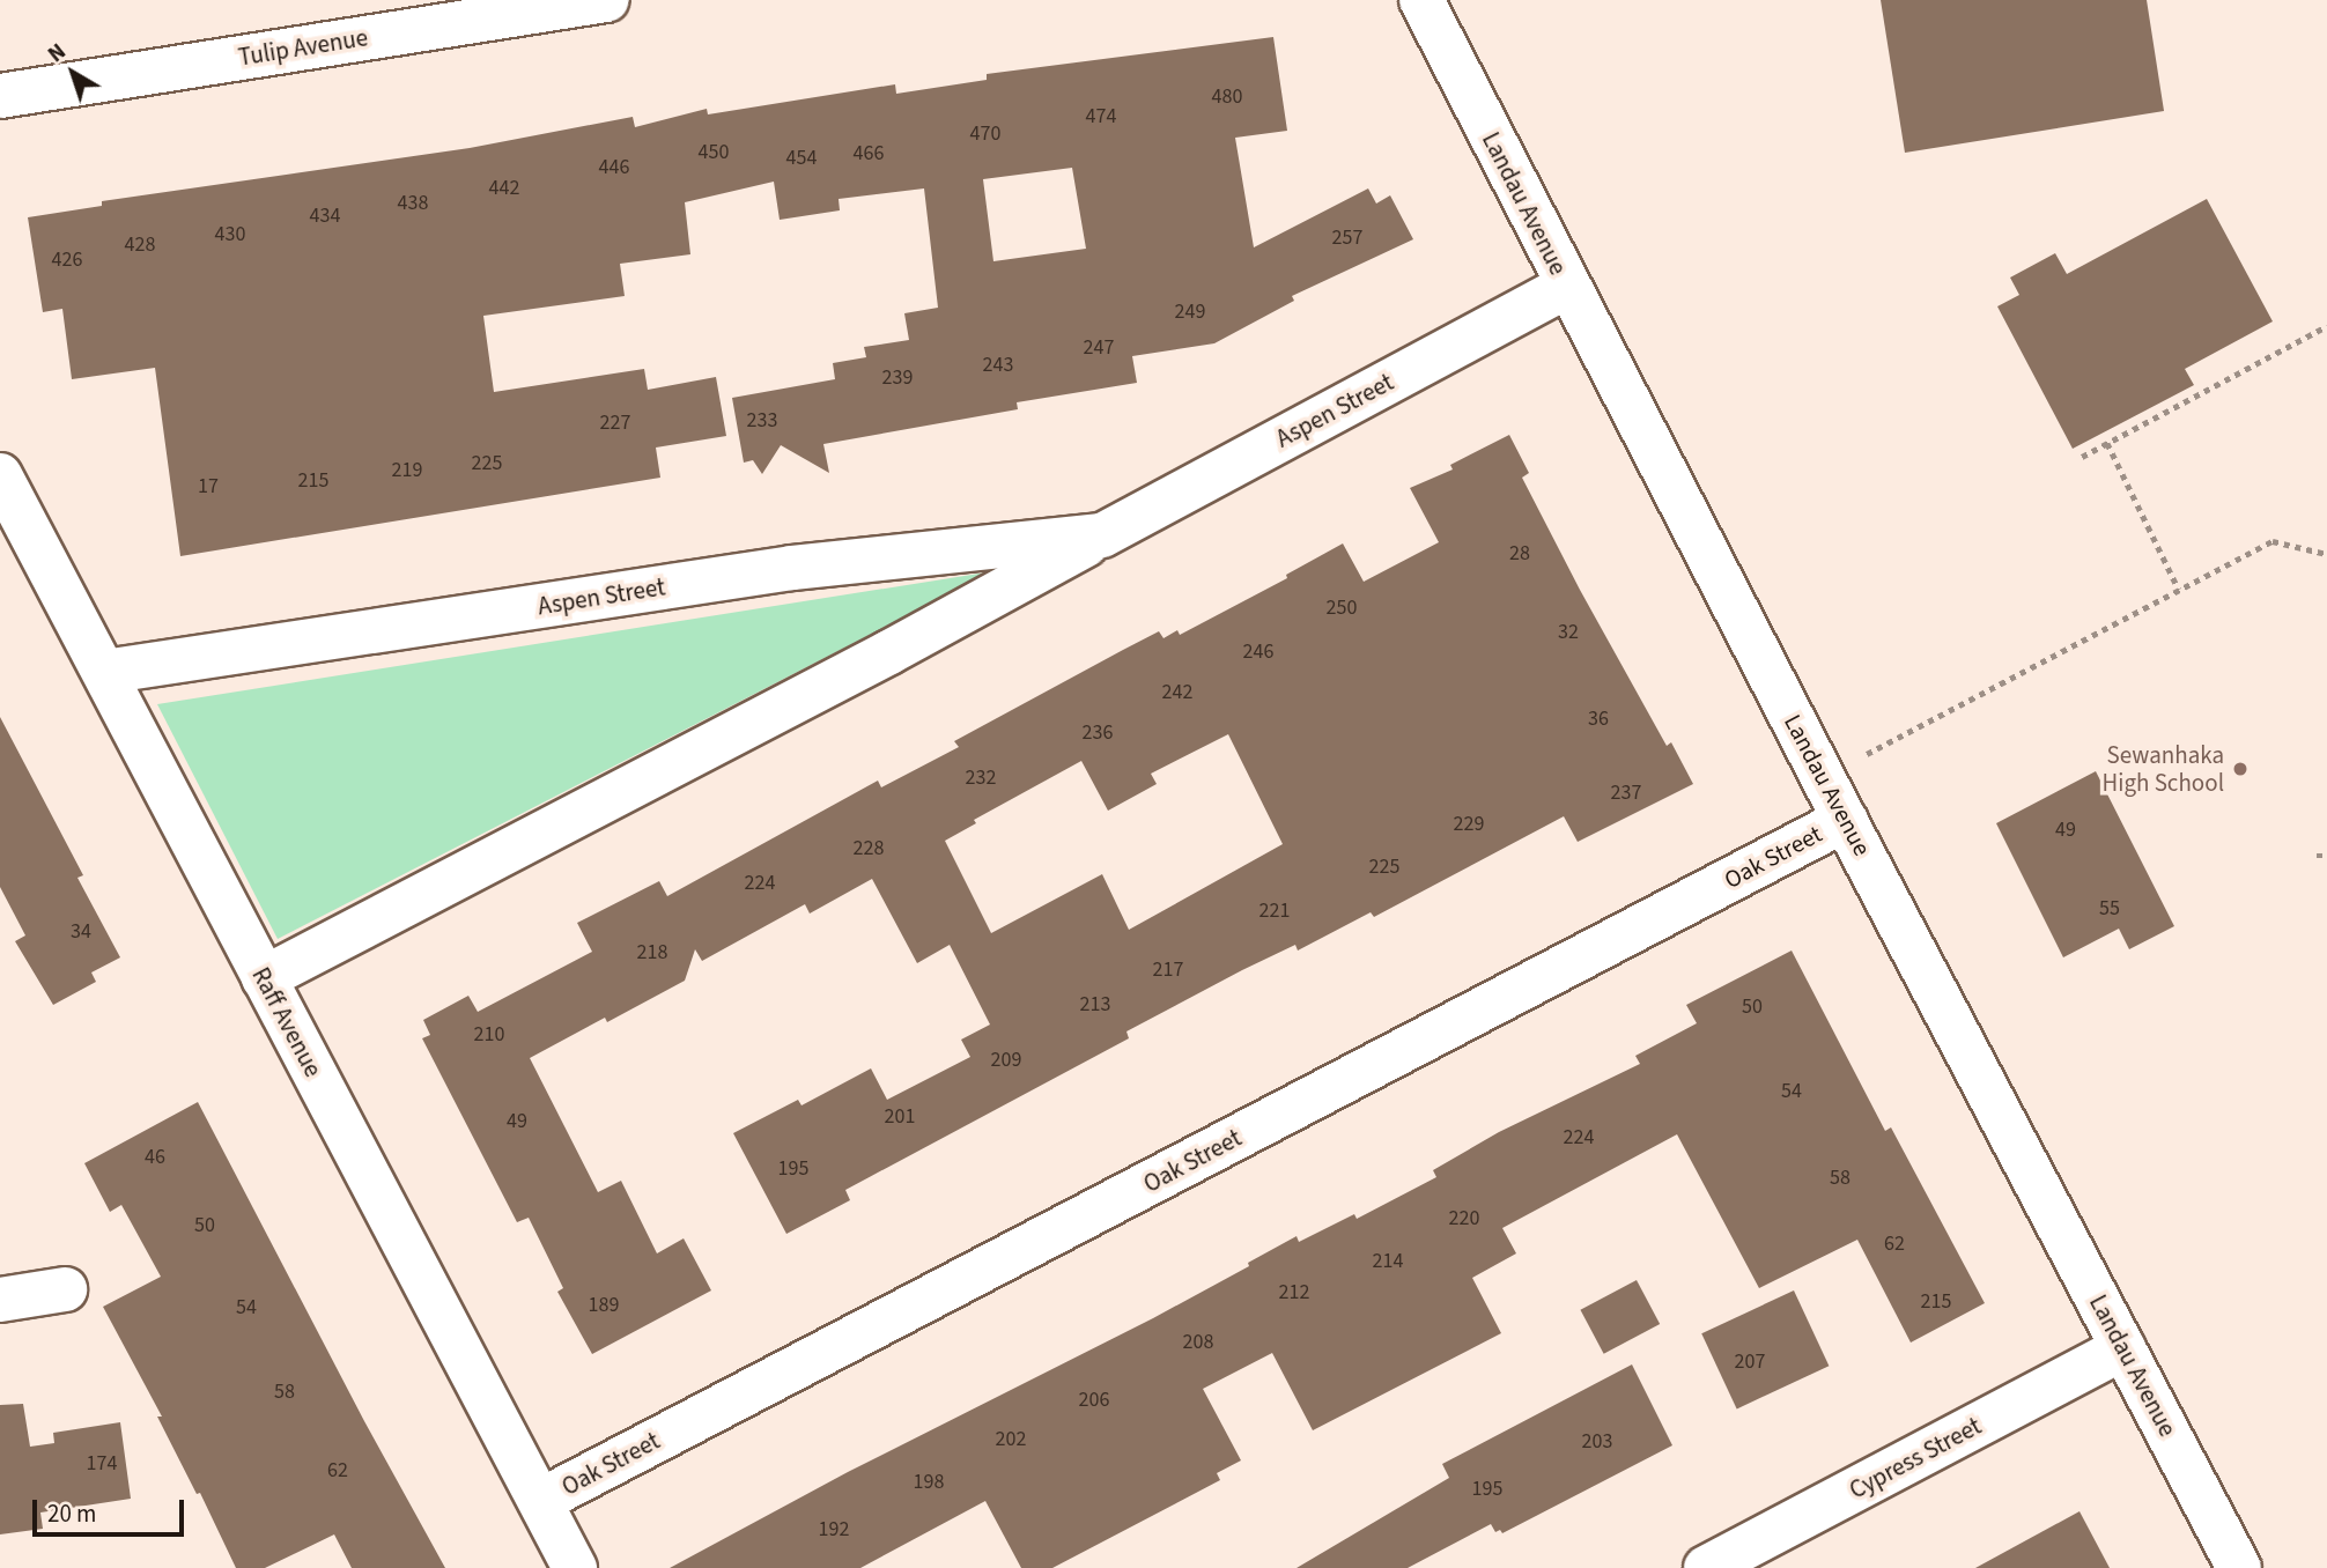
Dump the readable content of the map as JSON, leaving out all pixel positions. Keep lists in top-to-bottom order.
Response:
{
  "streets": {
    "street": [
      "Tulip Avenue",
      "Landau Avenue",
      "Aspen Street",
      "Oak Street",
      "Raff Avenue",
      "Cypress Street"
    ]
  },
  "crossings": [
    ["Landau Avenue", "Aspen Street"],
    ["Landau Avenue", "Oak Street"],
    ["Landau Avenue", "Cypress Street"],
    ["Aspen Street", "Raff Avenue"],
    ["Oak Street", "Raff Avenue"]
  ],
  "places": ["Sewanhaka High School"],
  "house_numbers": [
    "480",
    "474",
    "470",
    "450",
    "466",
    "454",
    "446",
    "442",
    "438",
    "434",
    "430",
    "257",
    "428",
    "426",
    "249",
    "247",
    "243",
    "239",
    "233",
    "227",
    "225",
    "219",
    "215",
    "17",
    "28",
    "250",
    "32",
    "246",
    "242",
    "36",
    "236",
    "232",
    "237",
    "229",
    "49",
    "228",
    "225",
    "224",
    "55",
    "221",
    "34",
    "218",
    "217",
    "213",
    "50",
    "210",
    "209",
    "54",
    "201",
    "49",
    "224",
    "46",
    "195",
    "58",
    "220",
    "50",
    "62",
    "214",
    "212",
    "215",
    "189",
    "54",
    "208",
    "207",
    "58",
    "206",
    "202",
    "203",
    "174",
    "62",
    "198",
    "195",
    "192"
  ],
  "scale_bar": "20 m",
  "north": "top left"
}
